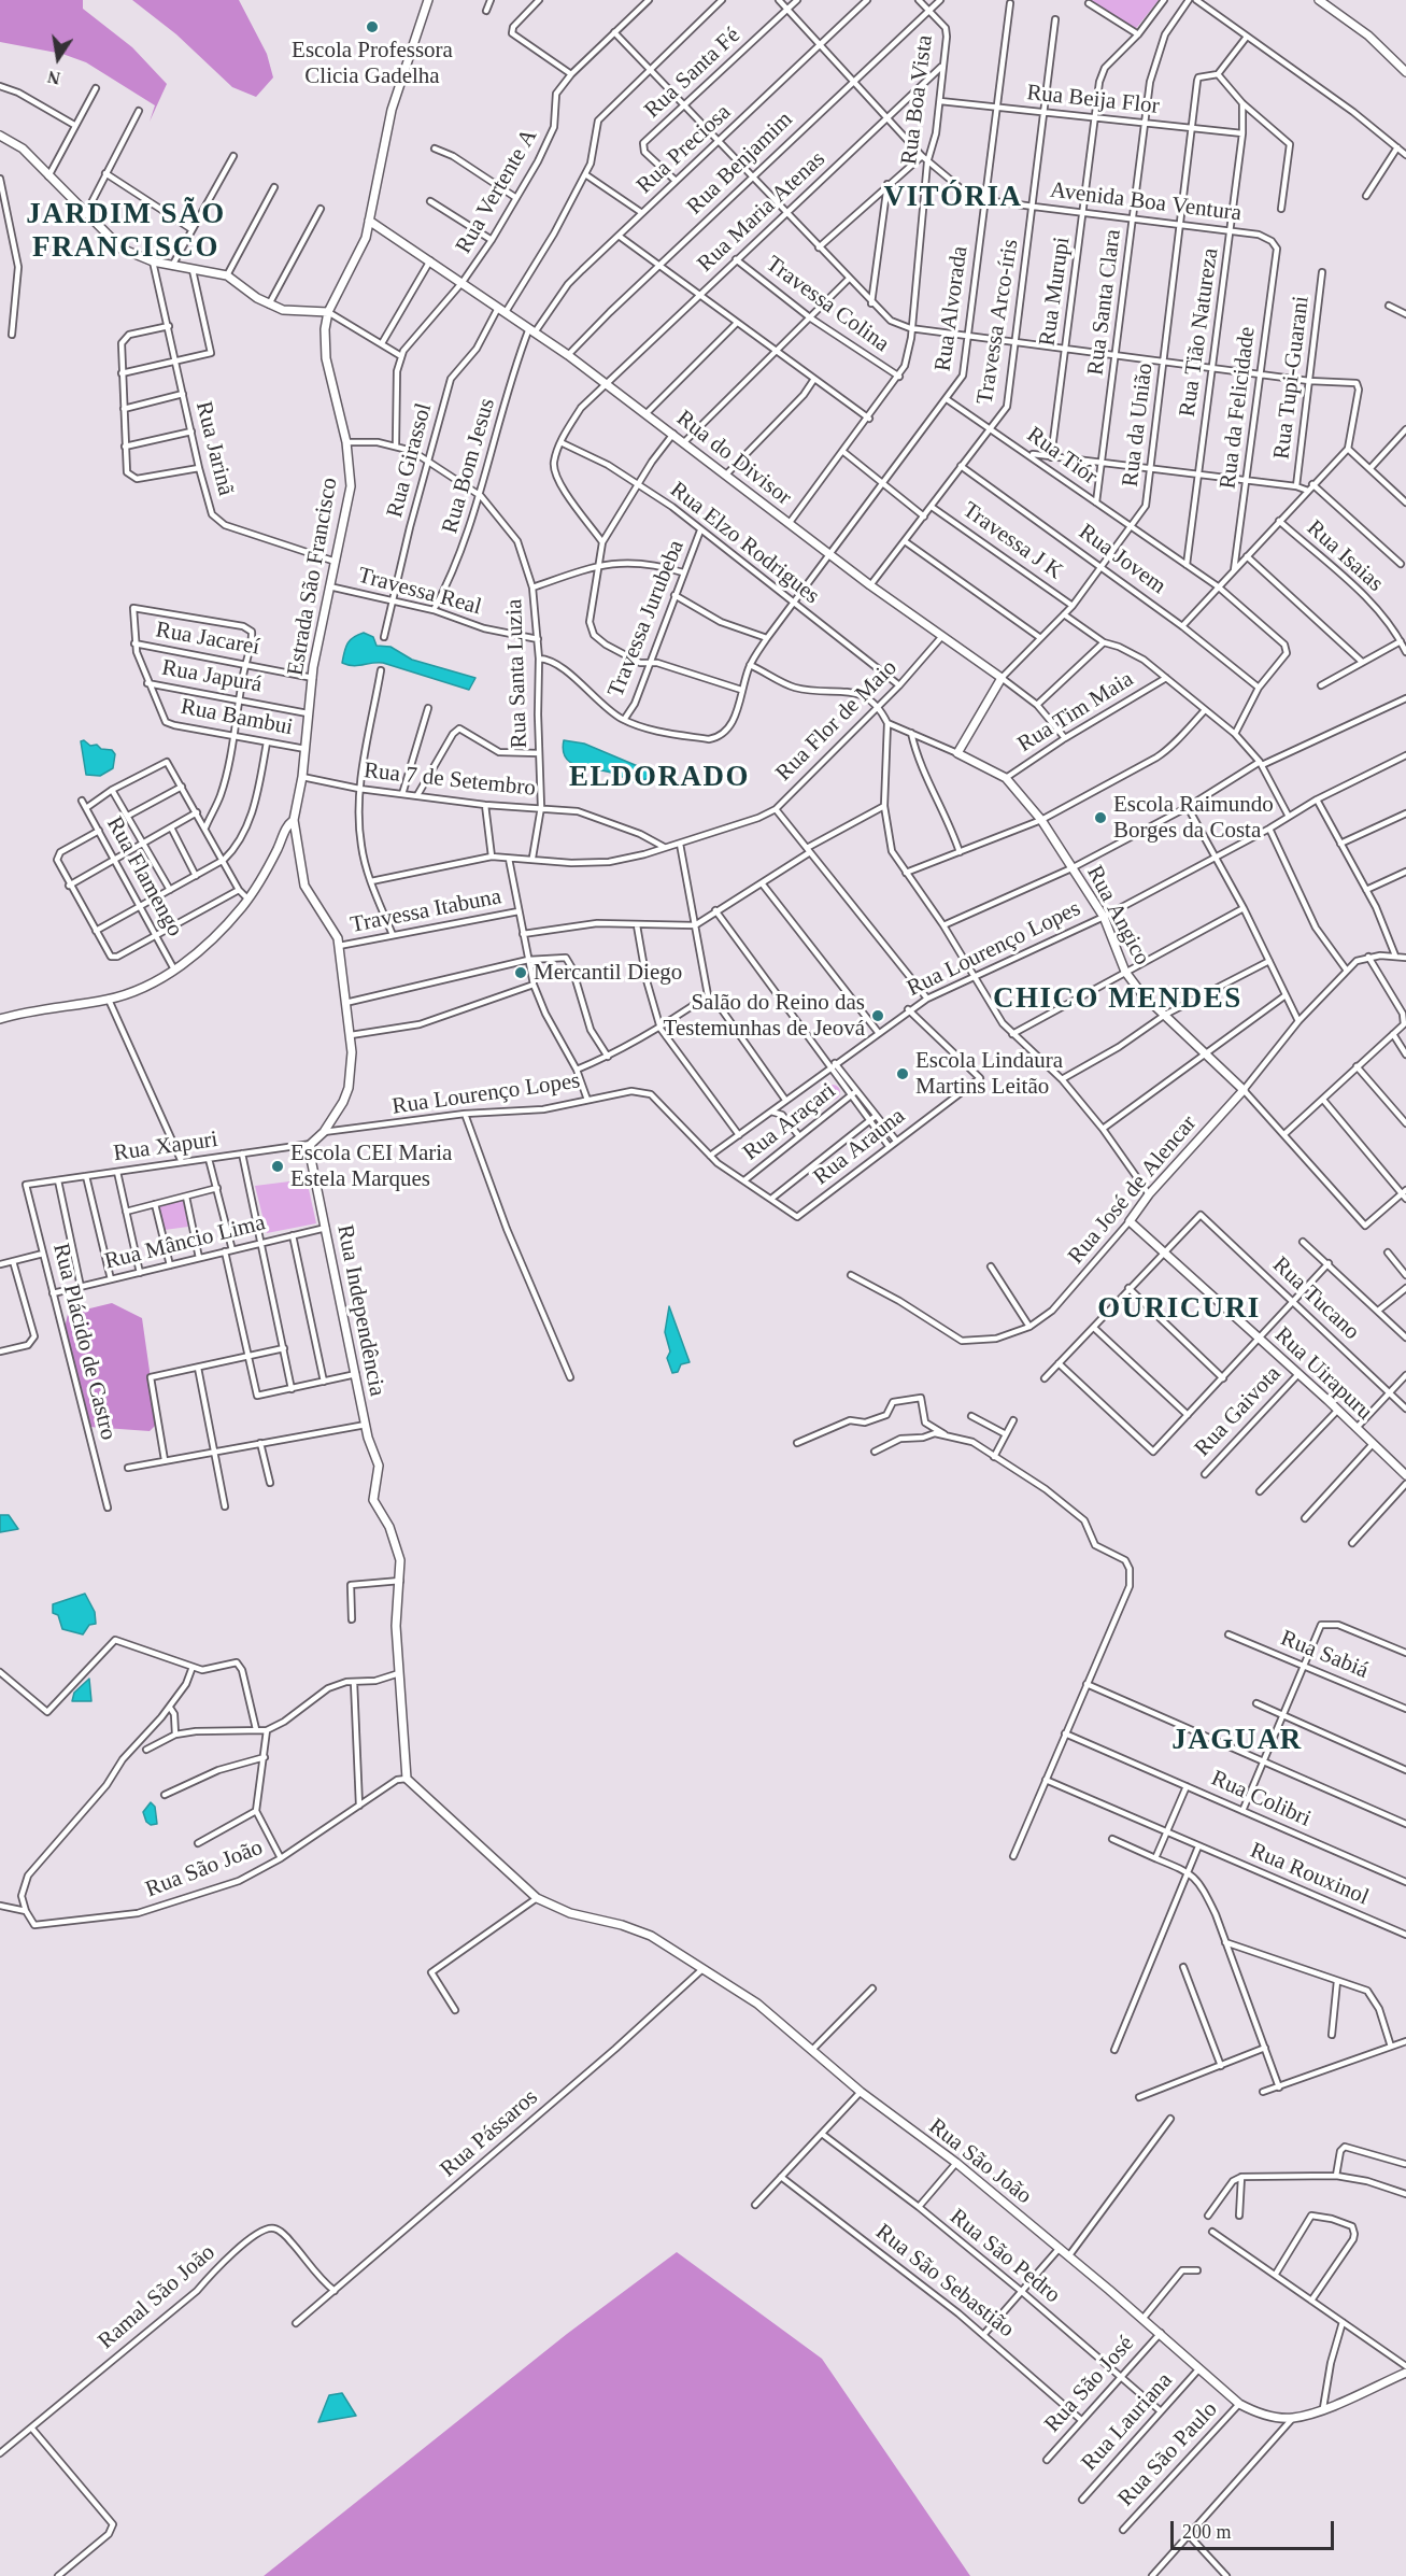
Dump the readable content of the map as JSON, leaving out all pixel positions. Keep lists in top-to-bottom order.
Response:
{
  "streets": {
    "street": [
      "Rua Santa Fé",
      "Rua Boa Vista",
      "Rua Beija Flor",
      "Rua Preciosa",
      "Rua Benjamim",
      "Rua Vertente A",
      "Avenida Boa Ventura",
      "Rua Maria Atenas",
      "Rua Murupi",
      "Rua Santa Clara",
      "Travessa Colina",
      "Rua Alvorada",
      "Travessa Arco-íris",
      "Rua Tião Natureza",
      "Rua Tupi-Guarani",
      "Rua da Felicidade",
      "Rua da União",
      "Rua Jarinã",
      "Rua Tiór",
      "Rua do Divisor",
      "Rua Girassol",
      "Rua Bom Jesus",
      "Travessa J K",
      "Rua Elzo Rodrigues",
      "Rua Isaias",
      "Rua Jovem",
      "Estrada São Francisco",
      "Travessa Real",
      "Travessa Jurubeba",
      "Rua Jacareí",
      "Rua Santa Luzia",
      "Rua Japurá",
      "Rua Tim Maia",
      "Rua Bambui",
      "Rua Flor de Maio",
      "Rua 7 de Setembro",
      "Rua Flamengo",
      "Travessa Itabuna",
      "Rua Angico",
      "Rua Lourenço Lopes",
      "Rua Araçari",
      "Rua Xapuri",
      "Rua Arauna",
      "Rua José de Alencar",
      "Rua Mâncio Lima",
      "Rua Tucano",
      "Rua Independência",
      "Rua Plácido de Castro",
      "Rua Uirapuru",
      "Rua Gaivota",
      "Rua Sabiá",
      "Rua Colibri",
      "Rua São João",
      "Rua Rouxinol",
      "Rua Pássaros",
      "Rua São Pedro",
      "Rua São Sebastião",
      "Ramal São João",
      "Rua São José",
      "Rua Lauriana",
      "Rua São Paulo"
    ]
  },
  "crossings": [
    ["Rua Santa Fé", "Rua Preciosa"],
    ["Rua Santa Fé", "Avenida Boa Ventura"],
    ["Rua Boa Vista", "Rua Beija Flor"],
    ["Rua Boa Vista", "Rua Benjamim"],
    ["Rua Boa Vista", "Avenida Boa Ventura"],
    ["Rua Boa Vista", "Rua Maria Atenas"],
    ["Rua Boa Vista", "Travessa Colina"],
    ["Rua Boa Vista", "Rua do Divisor"],
    ["Rua Beija Flor", "Rua Murupi"],
    ["Rua Beija Flor", "Rua Santa Clara"],
    ["Rua Beija Flor", "Rua Alvorada"],
    ["Rua Beija Flor", "Travessa Arco-íris"],
    ["Rua Beija Flor", "Rua Tião Natureza"],
    ["Rua Beija Flor", "Rua da União"],
    ["Rua Preciosa", "Avenida Boa Ventura"],
    ["Rua Preciosa", "Rua do Divisor"],
    ["Rua Preciosa", "Rua Bom Jesus"],
    ["Rua Benjamim", "Avenida Boa Ventura"],
    ["Rua Benjamim", "Rua do Divisor"],
    ["Rua Vertente A", "Rua do Divisor"],
    ["Avenida Boa Ventura", "Rua Maria Atenas"],
    ["Avenida Boa Ventura", "Rua Murupi"],
    ["Avenida Boa Ventura", "Rua Santa Clara"],
    ["Avenida Boa Ventura", "Rua Alvorada"],
    ["Avenida Boa Ventura", "Travessa Arco-íris"],
    ["Avenida Boa Ventura", "Rua Tião Natureza"],
    ["Avenida Boa Ventura", "Rua da Felicidade"],
    ["Avenida Boa Ventura", "Rua da União"],
    ["Rua Maria Atenas", "Travessa Colina"],
    ["Rua Maria Atenas", "Rua do Divisor"],
    ["Rua Maria Atenas", "Rua Elzo Rodrigues"],
    ["Rua Santa Clara", "Rua Tiór"],
    ["Rua Alvorada", "Rua Tiór"],
    ["Rua Alvorada", "Rua do Divisor"],
    ["Rua Alvorada", "Rua Elzo Rodrigues"],
    ["Rua Alvorada", "Travessa Jurubeba"],
    ["Travessa Arco-íris", "Rua Tiór"],
    ["Travessa Arco-íris", "Rua do Divisor"],
    ["Travessa Arco-íris", "Travessa J K"],
    ["Travessa Arco-íris", "Rua Jovem"],
    ["Rua Tião Natureza", "Rua Tiór"],
    ["Rua da União", "Rua Tiór"],
    ["Rua da União", "Rua do Divisor"],
    ["Rua da União", "Travessa J K"],
    ["Rua da União", "Rua Jovem"],
    ["Rua da União", "Rua Angico"],
    ["Rua Jarinã", "Estrada São Francisco"],
    ["Rua Tiór", "Rua Jovem"],
    ["Rua do Divisor", "Rua Girassol"],
    ["Rua do Divisor", "Rua Bom Jesus"],
    ["Rua do Divisor", "Estrada São Francisco"],
    ["Rua do Divisor", "Rua Tim Maia"],
    ["Rua do Divisor", "Rua Flor de Maio"],
    ["Rua Girassol", "Travessa Real"],
    ["Rua Girassol", "Rua Santa Luzia"],
    ["Rua Bom Jesus", "Travessa Real"],
    ["Rua Bom Jesus", "Rua Santa Luzia"],
    ["Rua Elzo Rodrigues", "Travessa Jurubeba"],
    ["Rua Elzo Rodrigues", "Rua Flor de Maio"],
    ["Estrada São Francisco", "Travessa Real"],
    ["Estrada São Francisco", "Rua Jacareí"],
    ["Estrada São Francisco", "Rua Santa Luzia"],
    ["Estrada São Francisco", "Rua Japurá"],
    ["Estrada São Francisco", "Rua Bambui"],
    ["Estrada São Francisco", "Rua 7 de Setembro"],
    ["Estrada São Francisco", "Rua Flamengo"],
    ["Travessa Real", "Rua Santa Luzia"],
    ["Rua Jacareí", "Rua Bambui"],
    ["Rua Santa Luzia", "Rua Flor de Maio"],
    ["Rua Santa Luzia", "Rua 7 de Setembro"],
    ["Rua Japurá", "Rua Bambui"],
    ["Rua Tim Maia", "Rua Angico"],
    ["Rua Flor de Maio", "Rua 7 de Setembro"],
    ["Rua Angico", "Rua Lourenço Lopes"],
    ["Rua Angico", "Rua José de Alencar"],
    ["Rua Lourenço Lopes", "Rua Arauna"],
    ["Rua Xapuri", "Rua Independência"],
    ["Rua Xapuri", "Rua Plácido de Castro"],
    ["Rua José de Alencar", "Rua Uirapuru"],
    ["Rua Mâncio Lima", "Rua Independência"],
    ["Rua Mâncio Lima", "Rua Plácido de Castro"],
    ["Rua Tucano", "Rua Uirapuru"],
    ["Rua Uirapuru", "Rua Gaivota"],
    ["Rua São João", "Rua Pássaros"],
    ["Rua São João", "Rua São José"],
    ["Rua São João", "Rua Lauriana"],
    ["Rua São João", "Rua São Paulo"],
    ["Rua Pássaros", "Ramal São João"],
    ["Rua São Pedro", "Rua São José"],
    ["Rua São Pedro", "Rua Lauriana"],
    ["Rua São Sebastião", "Rua São José"]
  ],
  "districts": [
    "VITÓRIA",
    "JARDIM SÃO FRANCISCO",
    "ELDORADO",
    "CHICO MENDES",
    "OURICURI",
    "JAGUAR"
  ],
  "places": [
    "Escola Professora Clicia Gadelha",
    "Escola Raimundo Borges da Costa",
    "Mercantil Diego",
    "Salão do Reino das Testemunhas de Jeová",
    "Escola Lindaura Martins Leitão",
    "Escola CEI Maria Estela Marques"
  ],
  "scale_bar": "200 m",
  "north": "bottom"
}
